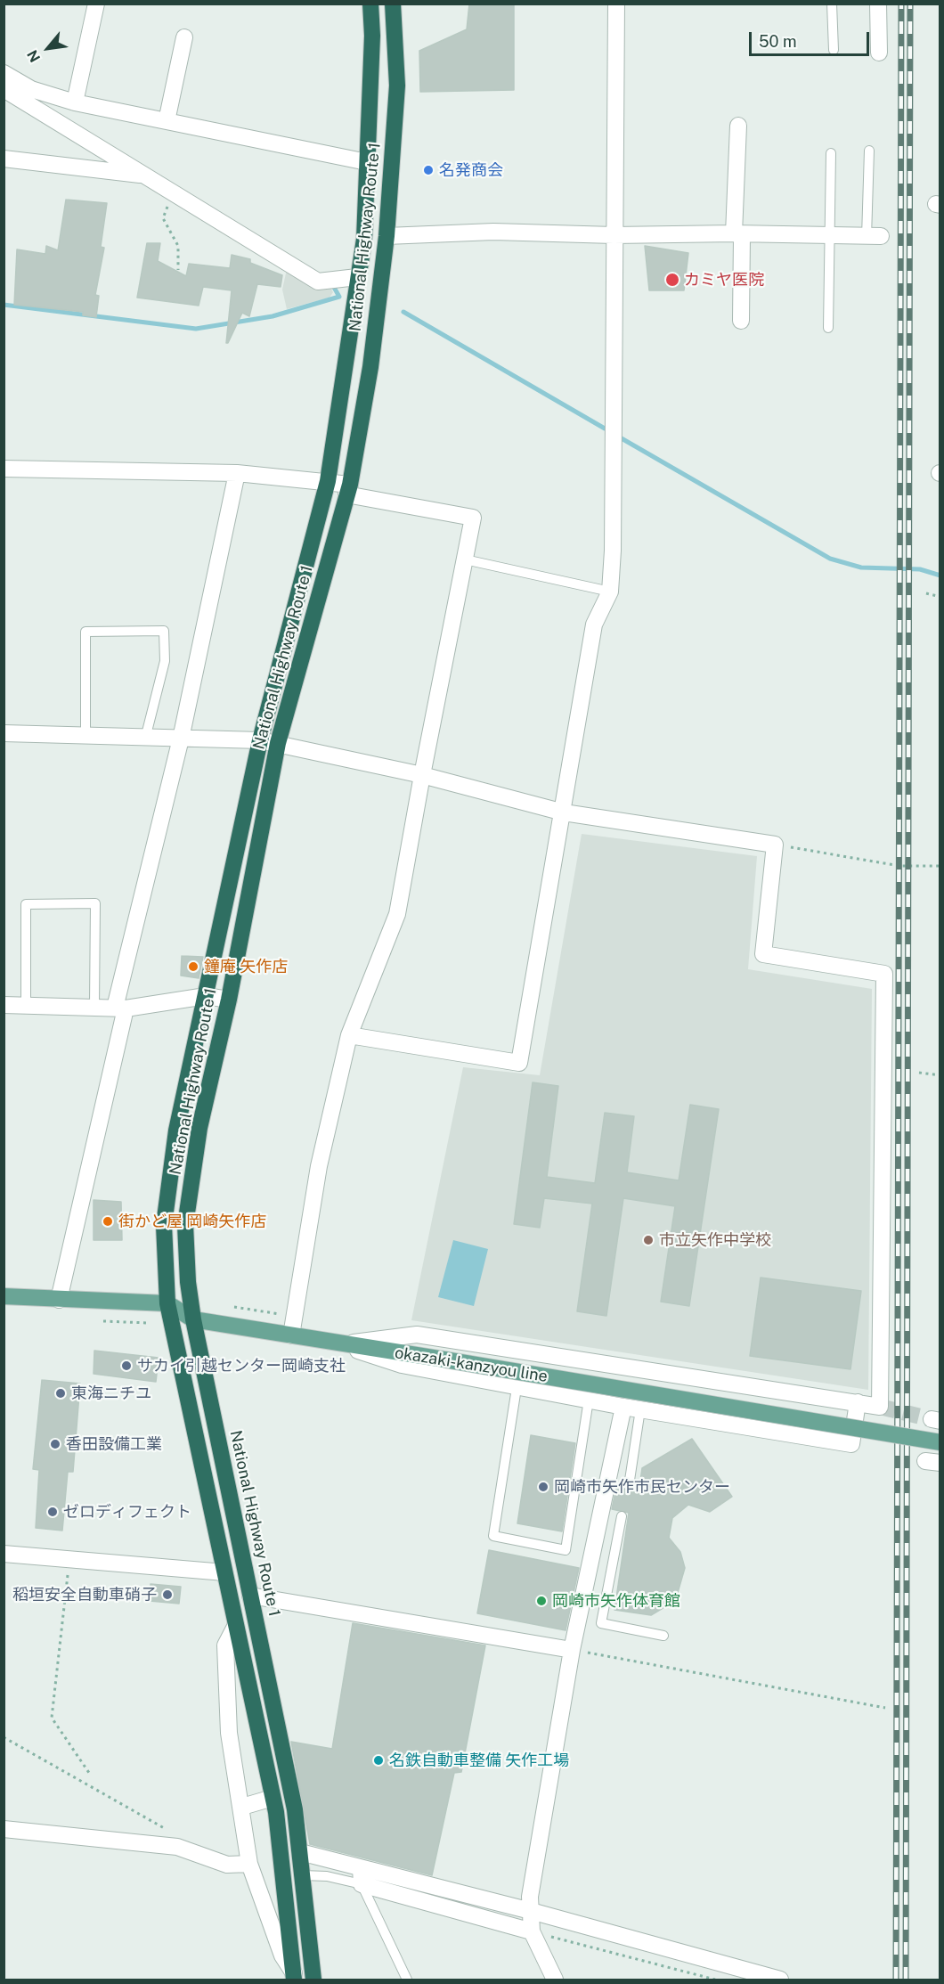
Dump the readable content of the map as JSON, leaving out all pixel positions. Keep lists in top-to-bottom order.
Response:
{
  "streets": {
    "highway": ["National Highway Route 1"],
    "main road": ["okazaki-kanzyou line"]
  },
  "crossings": [
    ["National Highway Route 1", "okazaki-kanzyou line"]
  ],
  "places": [
    "名発商会",
    "カミヤ医院",
    "鐘庵 矢作店",
    "街かど屋 岡崎矢作店",
    "市立矢作中学校",
    "サカイ引越センター岡崎支社",
    "東海ニチユ",
    "香田設備工業",
    "岡崎市矢作市民センター",
    "ゼロディフェクト",
    "稻垣安全自動車硝子",
    "岡崎市矢作体育館",
    "名鉄自動車整備 矢作工場"
  ],
  "scale_bar": "50 m",
  "north": "bottom left"
}
